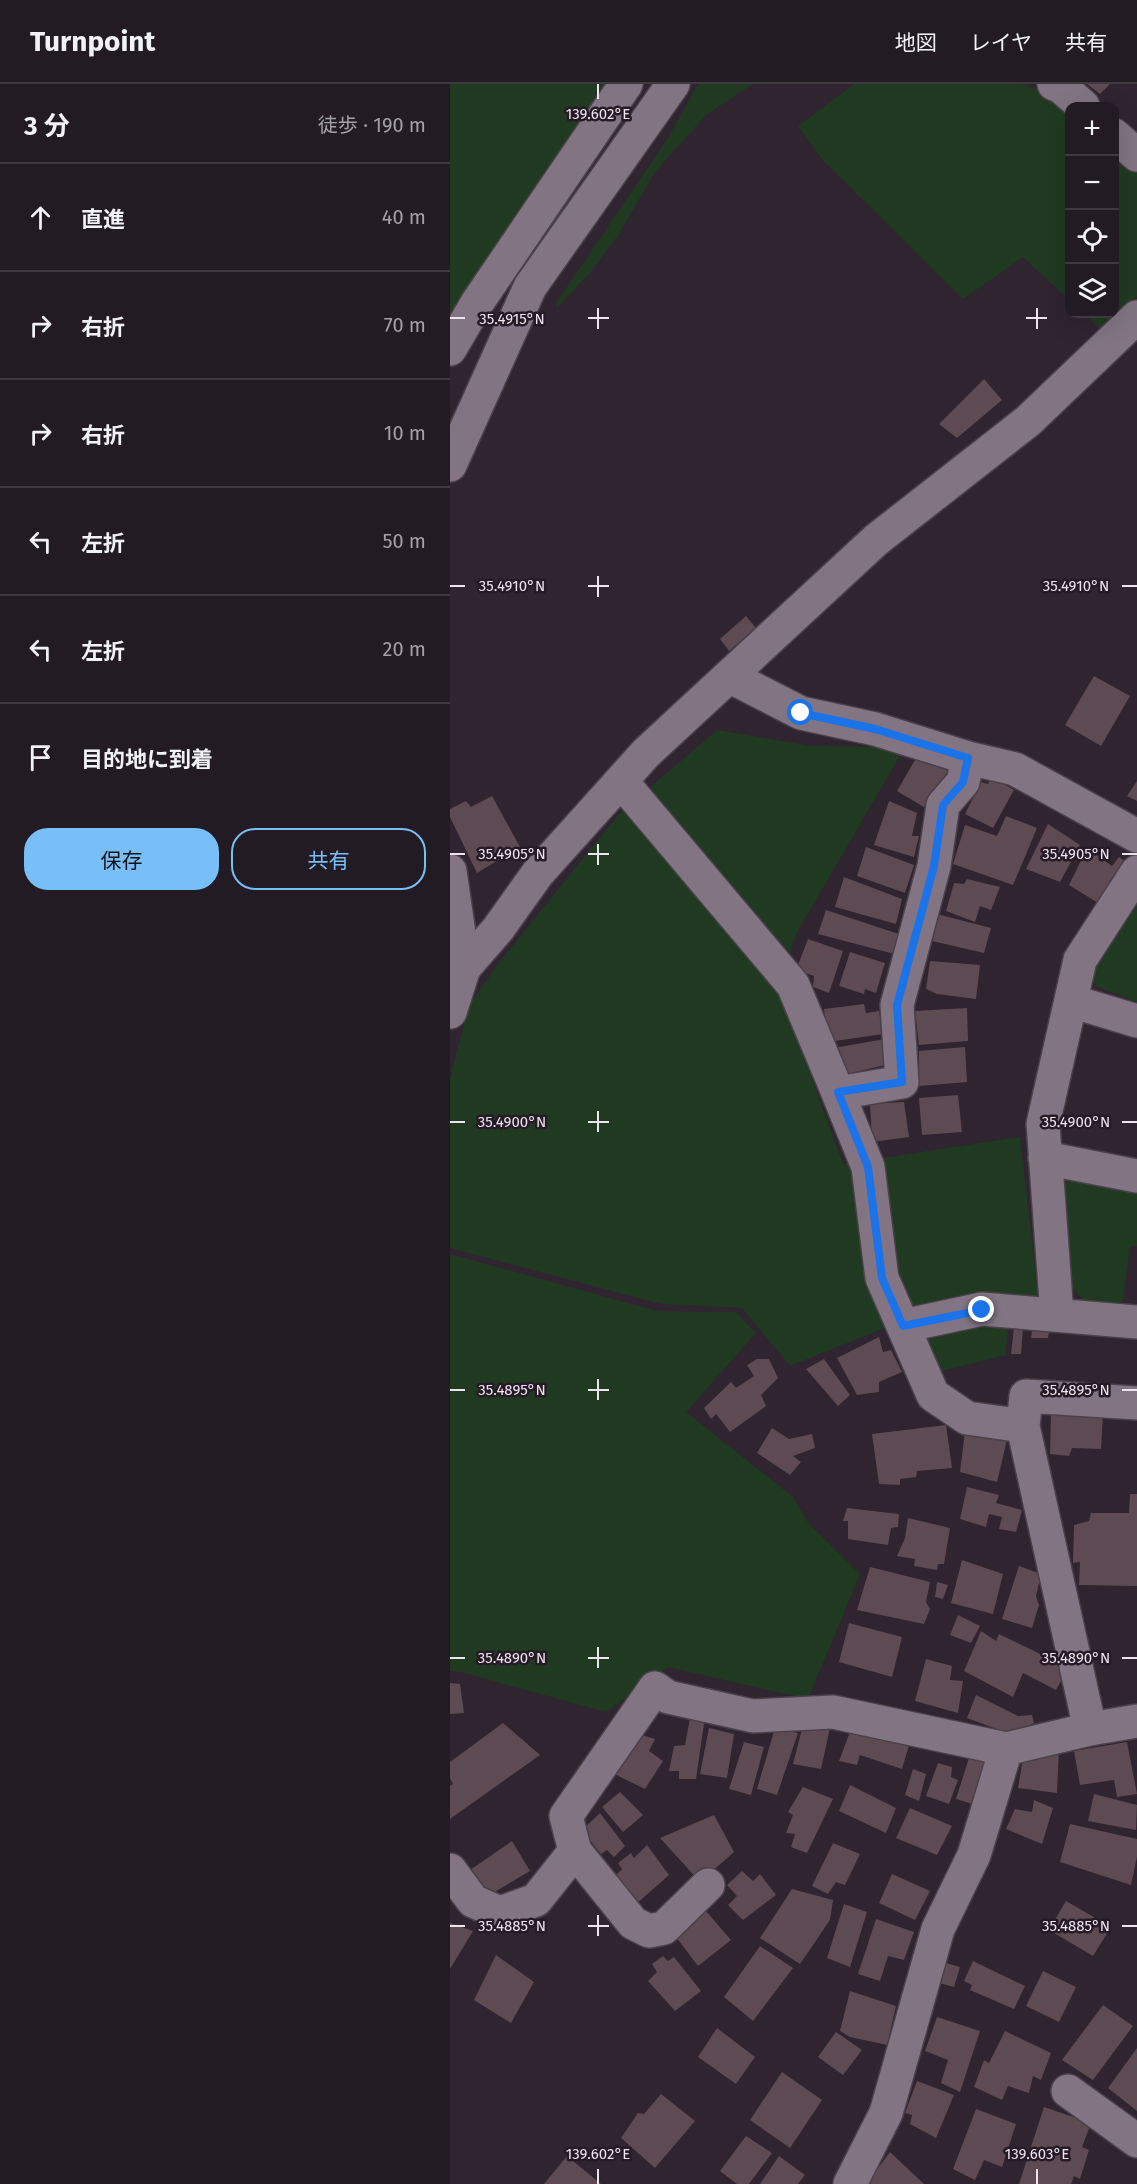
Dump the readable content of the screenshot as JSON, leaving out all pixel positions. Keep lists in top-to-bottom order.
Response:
{
  "page": {
    "header": "Turnpoint",
    "nav": ["地図", "レイヤ", "共有"],
    "heading": ["3 分", "徒歩 · 190 m"],
    "map_buttons": ["+", "−"],
    "list": [
      ["直進", "40 m"],
      ["右折", "70 m"],
      ["右折", "10 m"],
      ["左折", "50 m"],
      ["左折", "20 m"],
      "目的地に到着"
    ],
    "buttons": ["保存", "共有"]
  },
  "coordinates": [
    "139.602°E",
    "35.4915°N",
    "35.4910°N",
    "35.4905°N",
    "35.4900°N",
    "35.4895°N",
    "35.4890°N",
    "35.4885°N",
    "139.603°E"
  ]
}
